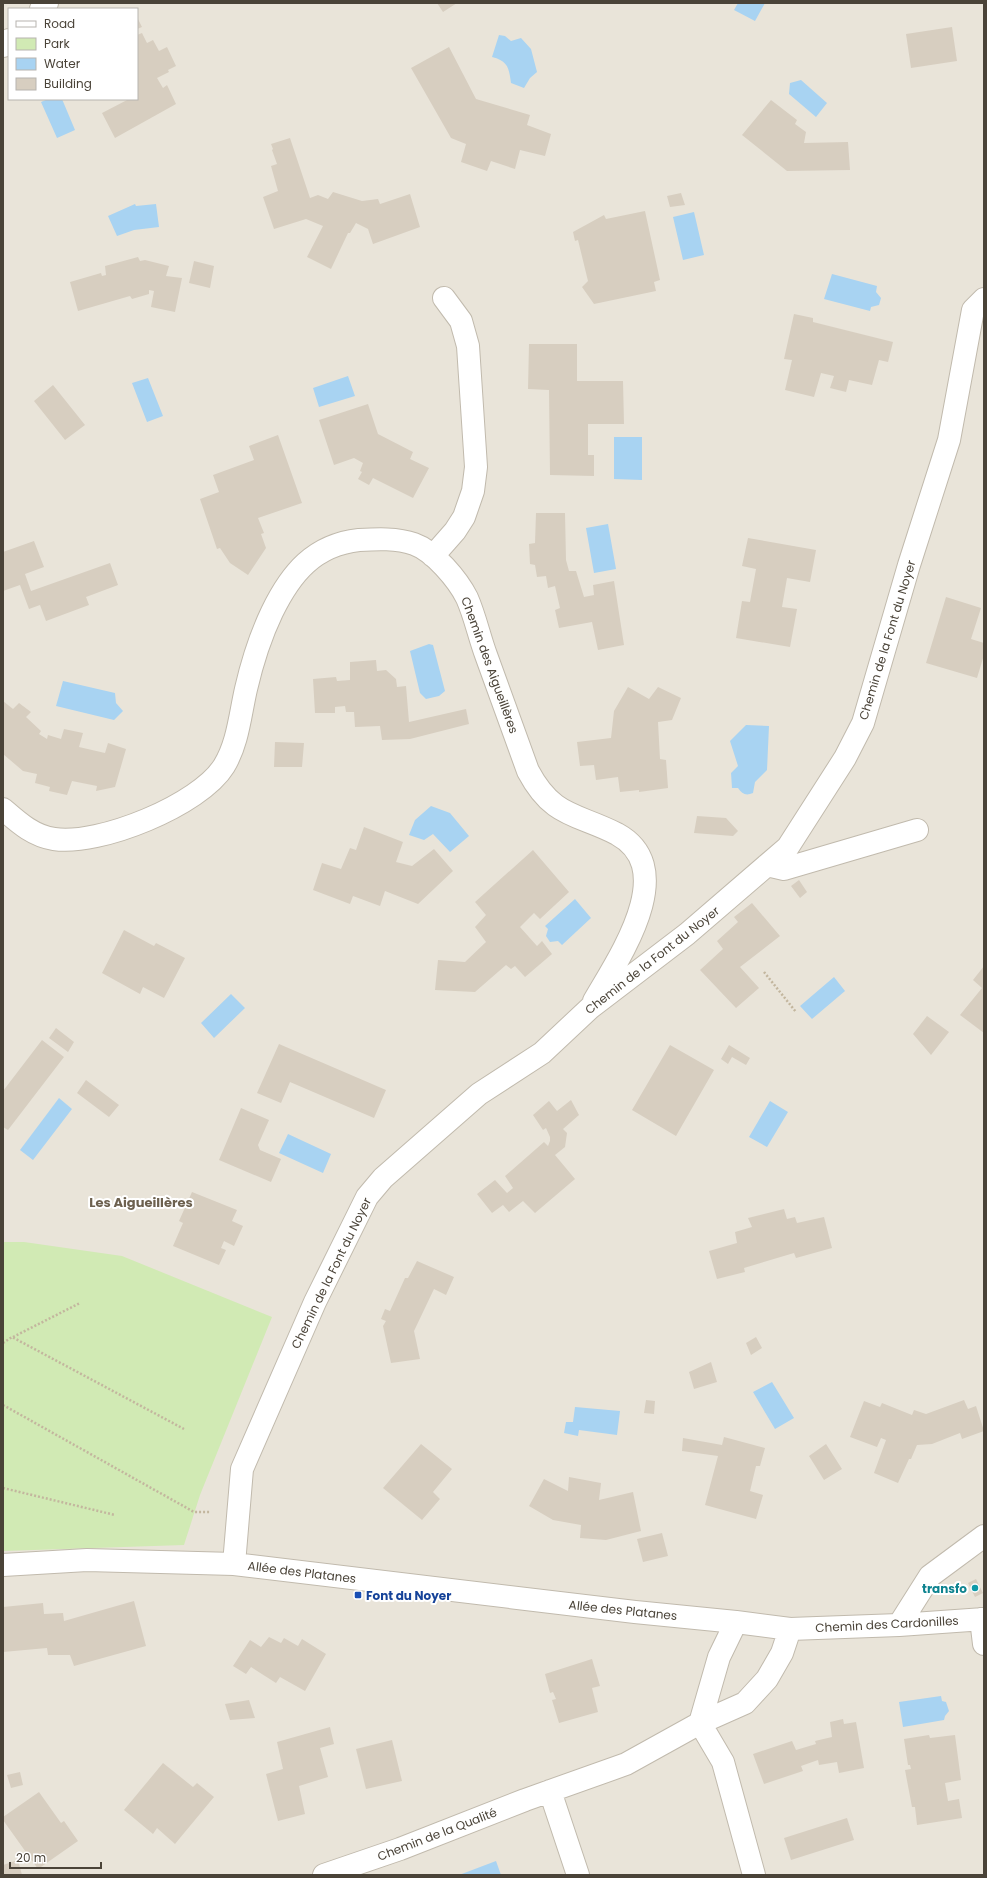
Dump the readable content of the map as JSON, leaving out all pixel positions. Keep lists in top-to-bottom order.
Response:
{
  "streets": {
    "street": [
      "Chemin de la Font du Noyer",
      "Chemin des Aigueillères",
      "Allée des Platanes",
      "Chemin des Cardonilles",
      "Chemin de la Qualité"
    ]
  },
  "crossings": [
    ["Chemin de la Font du Noyer", "Chemin des Aigueillères"],
    ["Chemin de la Font du Noyer", "Allée des Platanes"],
    ["Allée des Platanes", "Chemin des Cardonilles"],
    ["Allée des Platanes", "Chemin de la Qualité"],
    ["Chemin des Cardonilles", "Chemin de la Qualité"]
  ],
  "districts": ["Les Aigueillères"],
  "places": {
    "other": ["transfo"],
    "transit": ["Font du Noyer"]
  },
  "legend": [
    "Road",
    "Park",
    "Water",
    "Building"
  ],
  "scale_bar": "20 m"
}
